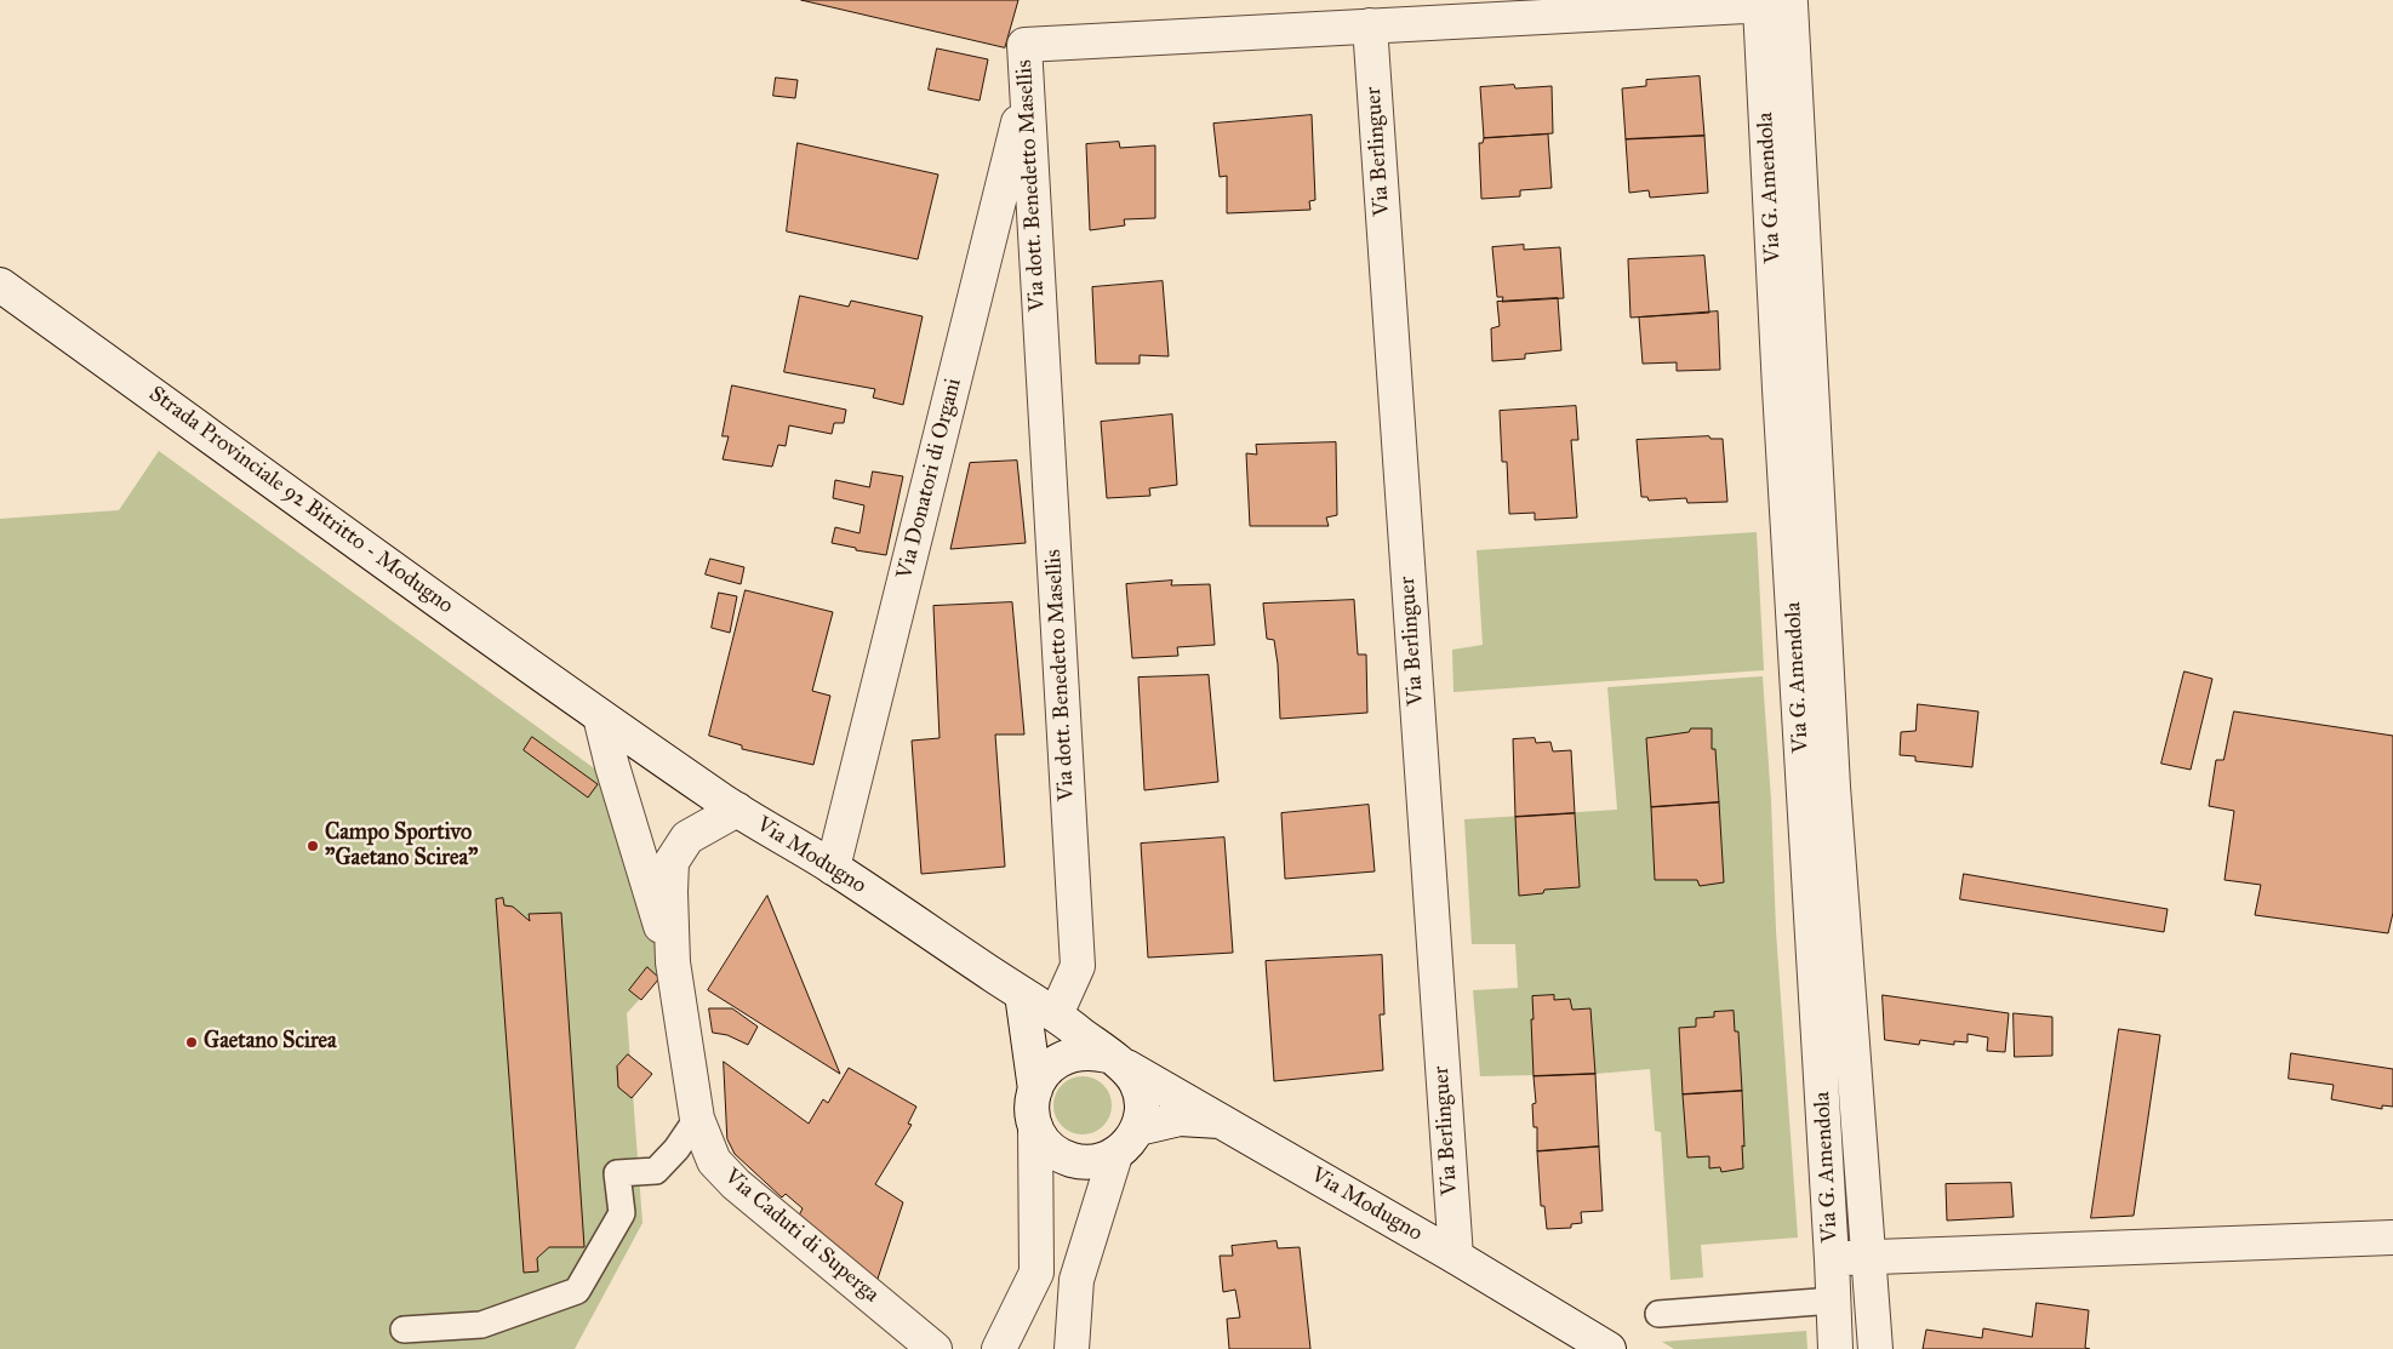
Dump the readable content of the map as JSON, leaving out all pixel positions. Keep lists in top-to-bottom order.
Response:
{
  "streets": {
    "street": [
      "Via Berlinguer",
      "Via dott. Benedetto Masellis",
      "Via G. Amendola",
      "Via Donatori di Organi",
      "Strada Provinciale 92 Bitritto - Modugno",
      "Via Modugno",
      "Via Caduti di Superga"
    ]
  },
  "crossings": [
    ["Via Berlinguer", "Via dott. Benedetto Masellis"],
    ["Via Berlinguer", "Via Modugno"],
    ["Via dott. Benedetto Masellis", "Via G. Amendola"],
    ["Via dott. Benedetto Masellis", "Via Donatori di Organi"],
    ["Via dott. Benedetto Masellis", "Via Modugno"],
    ["Via Donatori di Organi", "Via Modugno"],
    ["Strada Provinciale 92 Bitritto - Modugno", "Via Modugno"],
    ["Strada Provinciale 92 Bitritto - Modugno", "Via Caduti di Superga"],
    ["Via Modugno", "Via Caduti di Superga"]
  ],
  "places": ["Campo Sportivo \"Gaetano Scirea\"", "Gaetano Scirea"]
}
